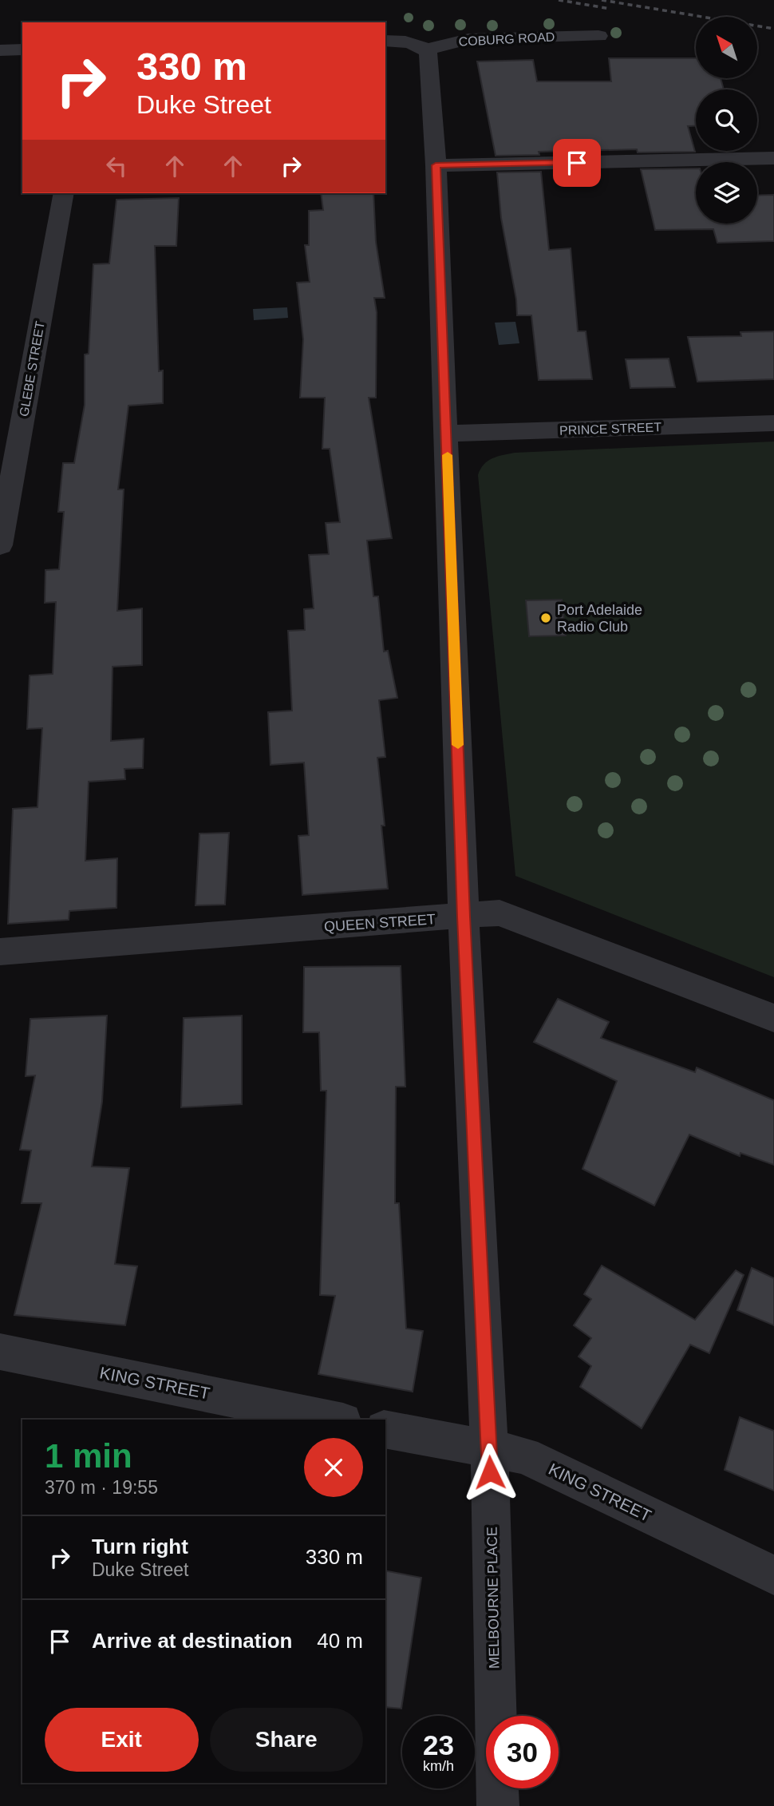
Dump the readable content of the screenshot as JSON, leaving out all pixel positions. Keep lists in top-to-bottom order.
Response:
{
  "streets": {
    "street": [
      "COBURG ROAD",
      "GLEBE STREET",
      "PRINCE STREET",
      "QUEEN STREET",
      "KING STREET",
      "MELBOURNE PLACE"
    ]
  },
  "crossings": [
    ["COBURG ROAD", "MELBOURNE PLACE"],
    ["PRINCE STREET", "MELBOURNE PLACE"],
    ["QUEEN STREET", "MELBOURNE PLACE"],
    ["KING STREET", "MELBOURNE PLACE"]
  ],
  "places": ["Port Adelaide Radio Club"],
  "north": "top left",
  "page": {
    "turn": ["330 m", "Duke Street"],
    "heading": ["1 min", "370 m · 19:55"],
    "list": [
      {
        "name": "Turn right",
        "note": "Duke Street",
        "value": "330 m"
      },
      {
        "name": "Arrive at destination",
        "value": "40 m"
      }
    ],
    "buttons": ["Exit", "Share"],
    "speed": "23 km/h",
    "limit": "30"
  }
}
